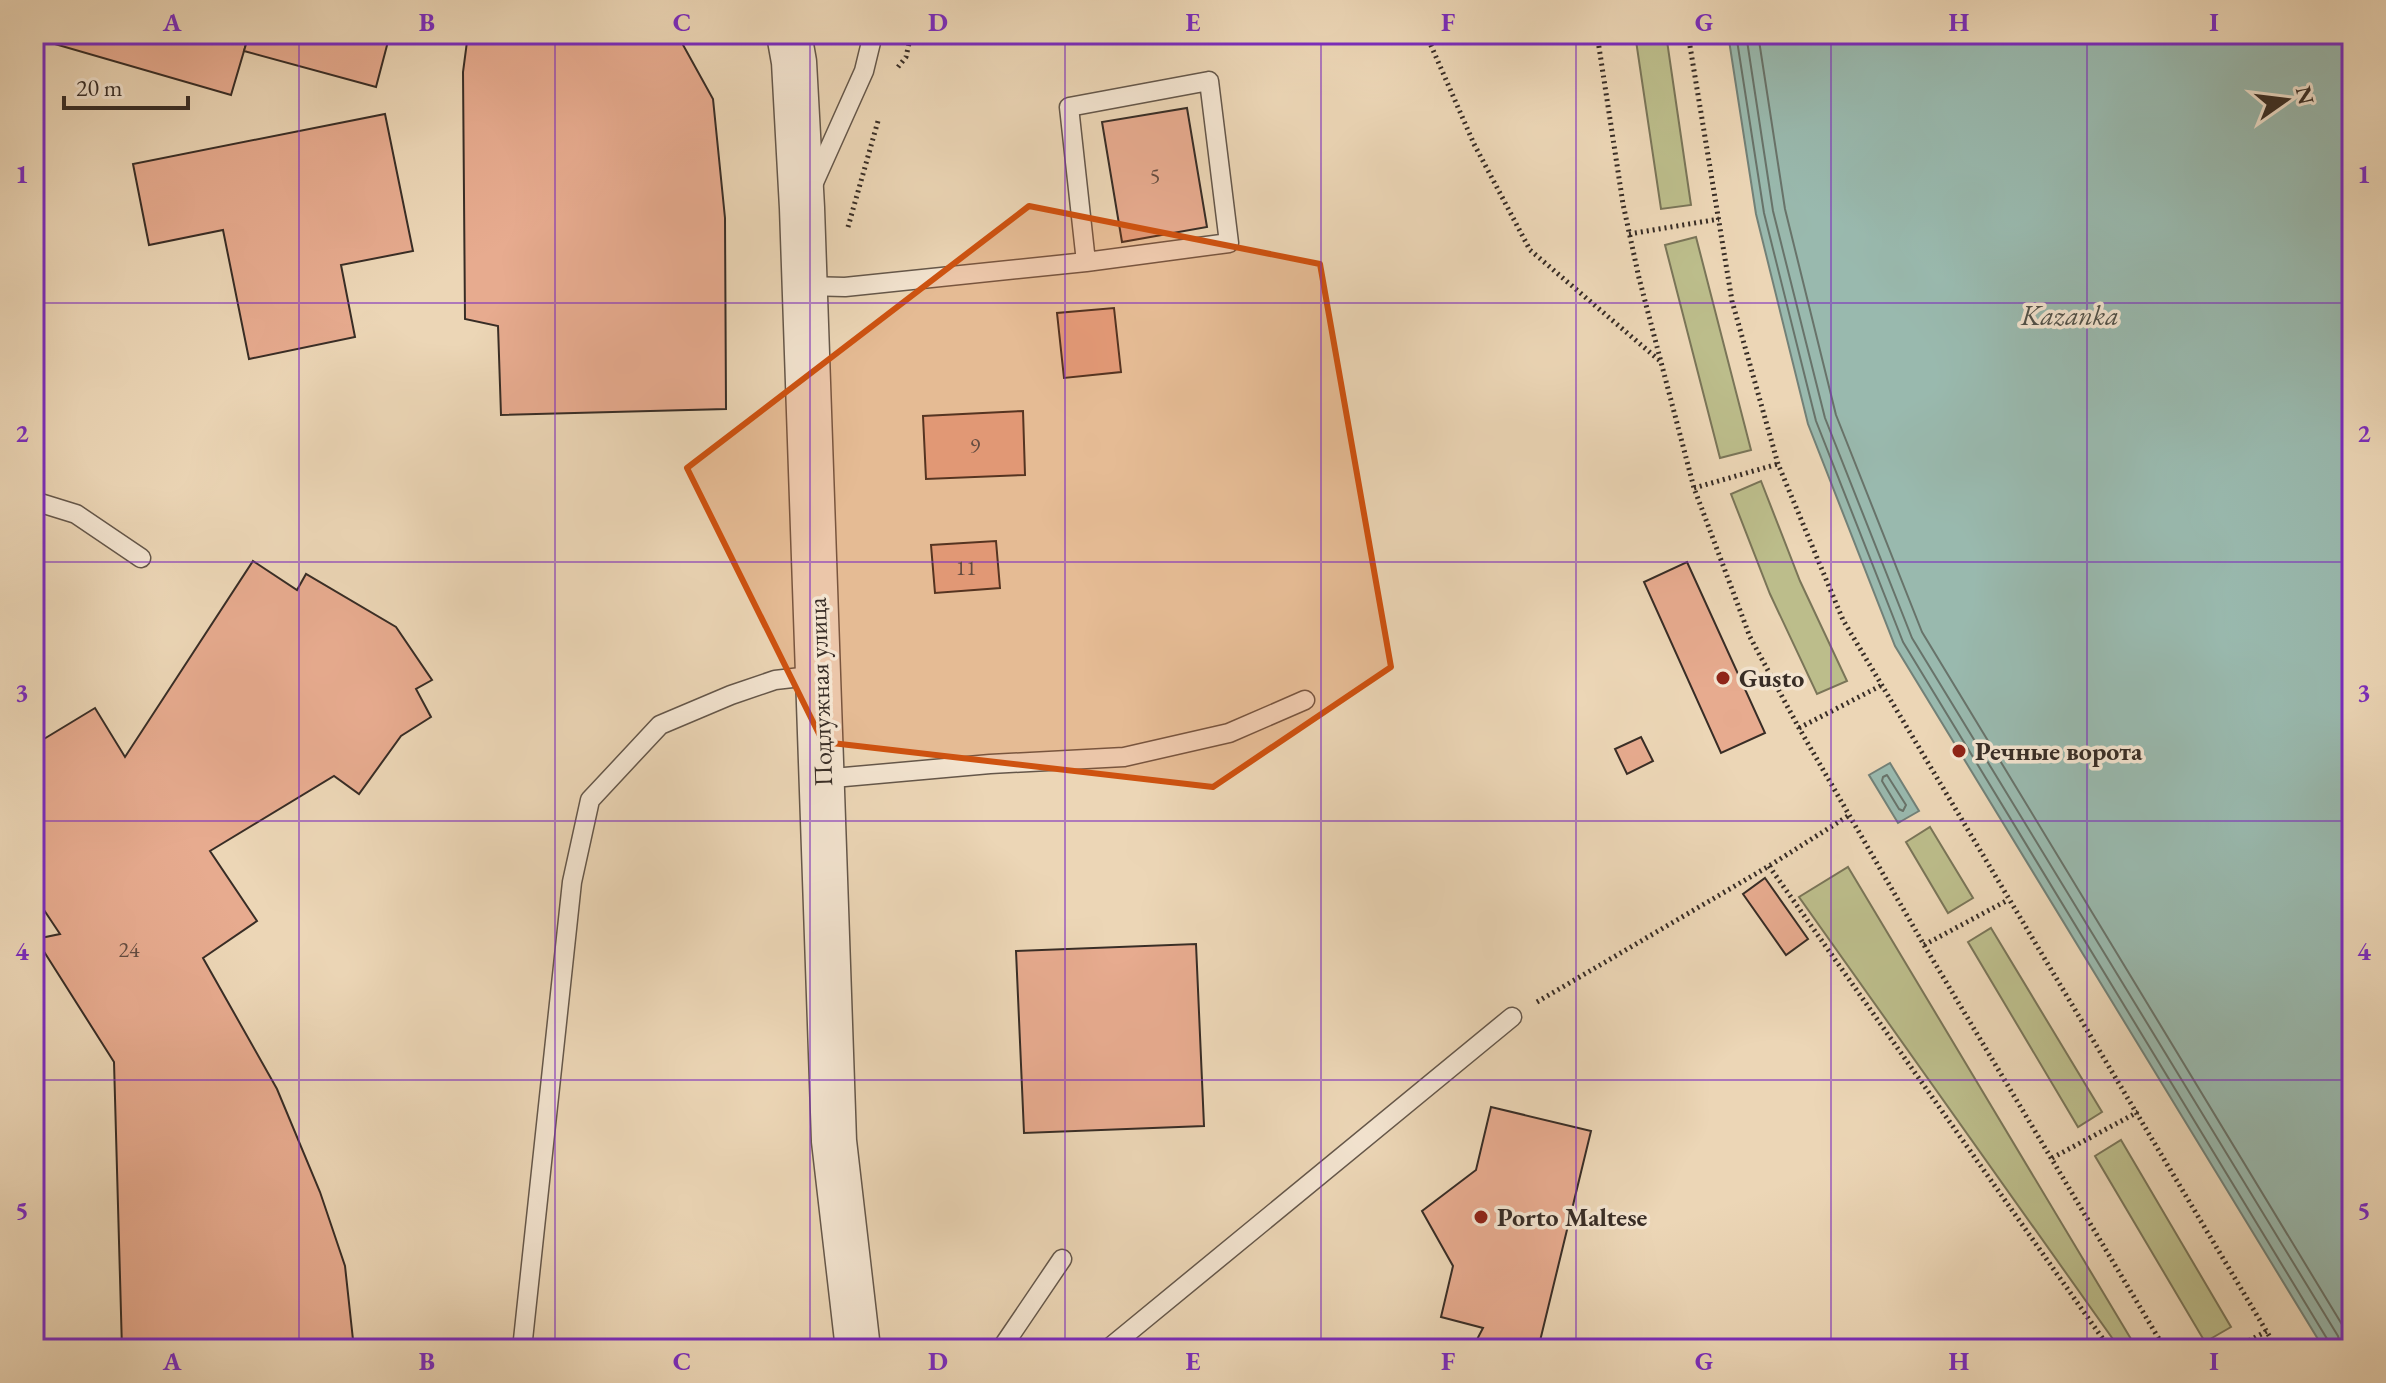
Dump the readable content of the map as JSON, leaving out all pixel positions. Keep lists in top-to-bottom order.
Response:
{
  "streets": {
    "street": ["Подлужная улица"]
  },
  "water": ["Kazanka"],
  "places": ["Gusto", "Речные ворота", "Porto Maltese"],
  "house_numbers": [
    "5",
    "9",
    "11",
    "24"
  ],
  "scale_bar": "20 m",
  "north": "right",
  "grid": {
    "columns": [
      "A",
      "B",
      "C",
      "D",
      "E",
      "F",
      "G",
      "H",
      "I"
    ],
    "rows": [
      "1",
      "2",
      "3",
      "4",
      "5"
    ]
  }
}
